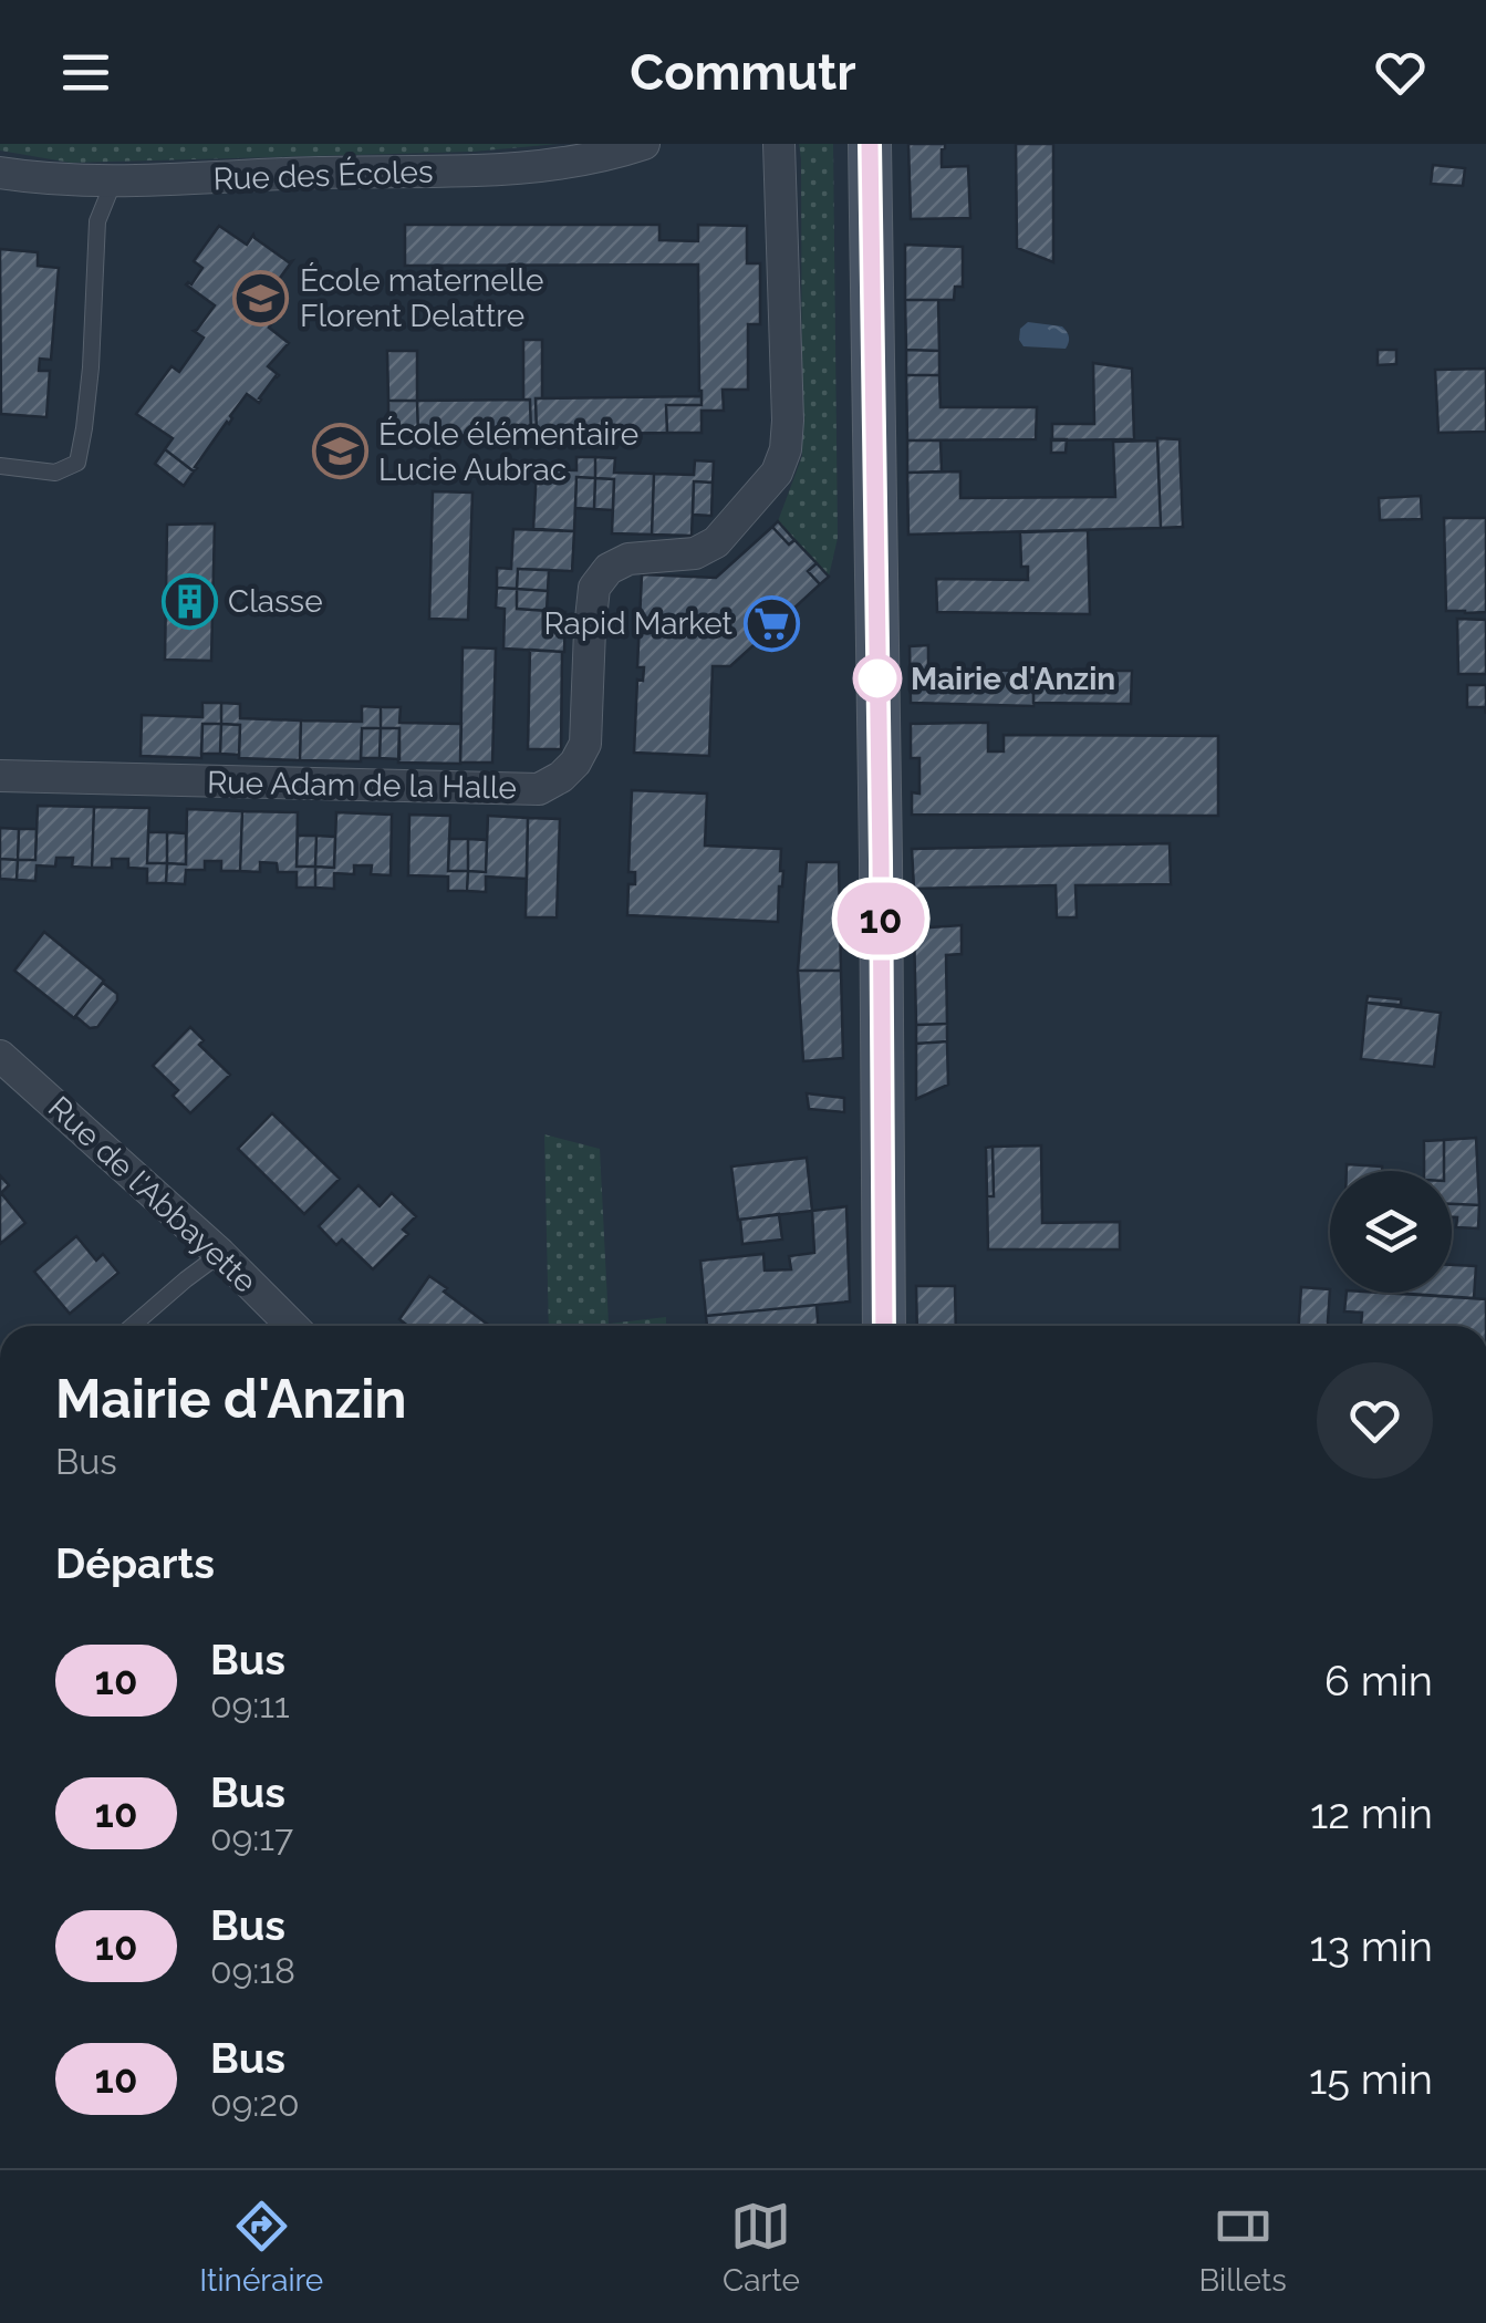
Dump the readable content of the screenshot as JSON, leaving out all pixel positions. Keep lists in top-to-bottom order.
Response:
{
  "streets": {
    "street": ["Rue des Écoles", "Rue Adam de la Halle", "Rue de l'Abbayette"]
  },
  "places": {
    "school or university": ["École maternelle Florent Delattre", "École élémentaire Lucie Aubrac"],
    "building": ["Classe"],
    "supermarket": ["Rapid Market"],
    "other": ["Mairie d'Anzin"]
  },
  "lines": ["bus line 10"],
  "page": {
    "header": "Commutr",
    "on_map": "10",
    "heading": [
      ["Mairie d'Anzin", "Bus"],
      "Départs"
    ],
    "list": [
      {
        "mark": "10",
        "name": "Bus",
        "note": "09:11",
        "value": "6 min"
      },
      {
        "mark": "10",
        "name": "Bus",
        "note": "09:17",
        "value": "12 min"
      },
      {
        "mark": "10",
        "name": "Bus",
        "note": "09:18",
        "value": "13 min"
      },
      {
        "mark": "10",
        "name": "Bus",
        "note": "09:20",
        "value": "15 min"
      }
    ],
    "tabs": ["Itinéraire", "Carte", "Billets"]
  }
}
